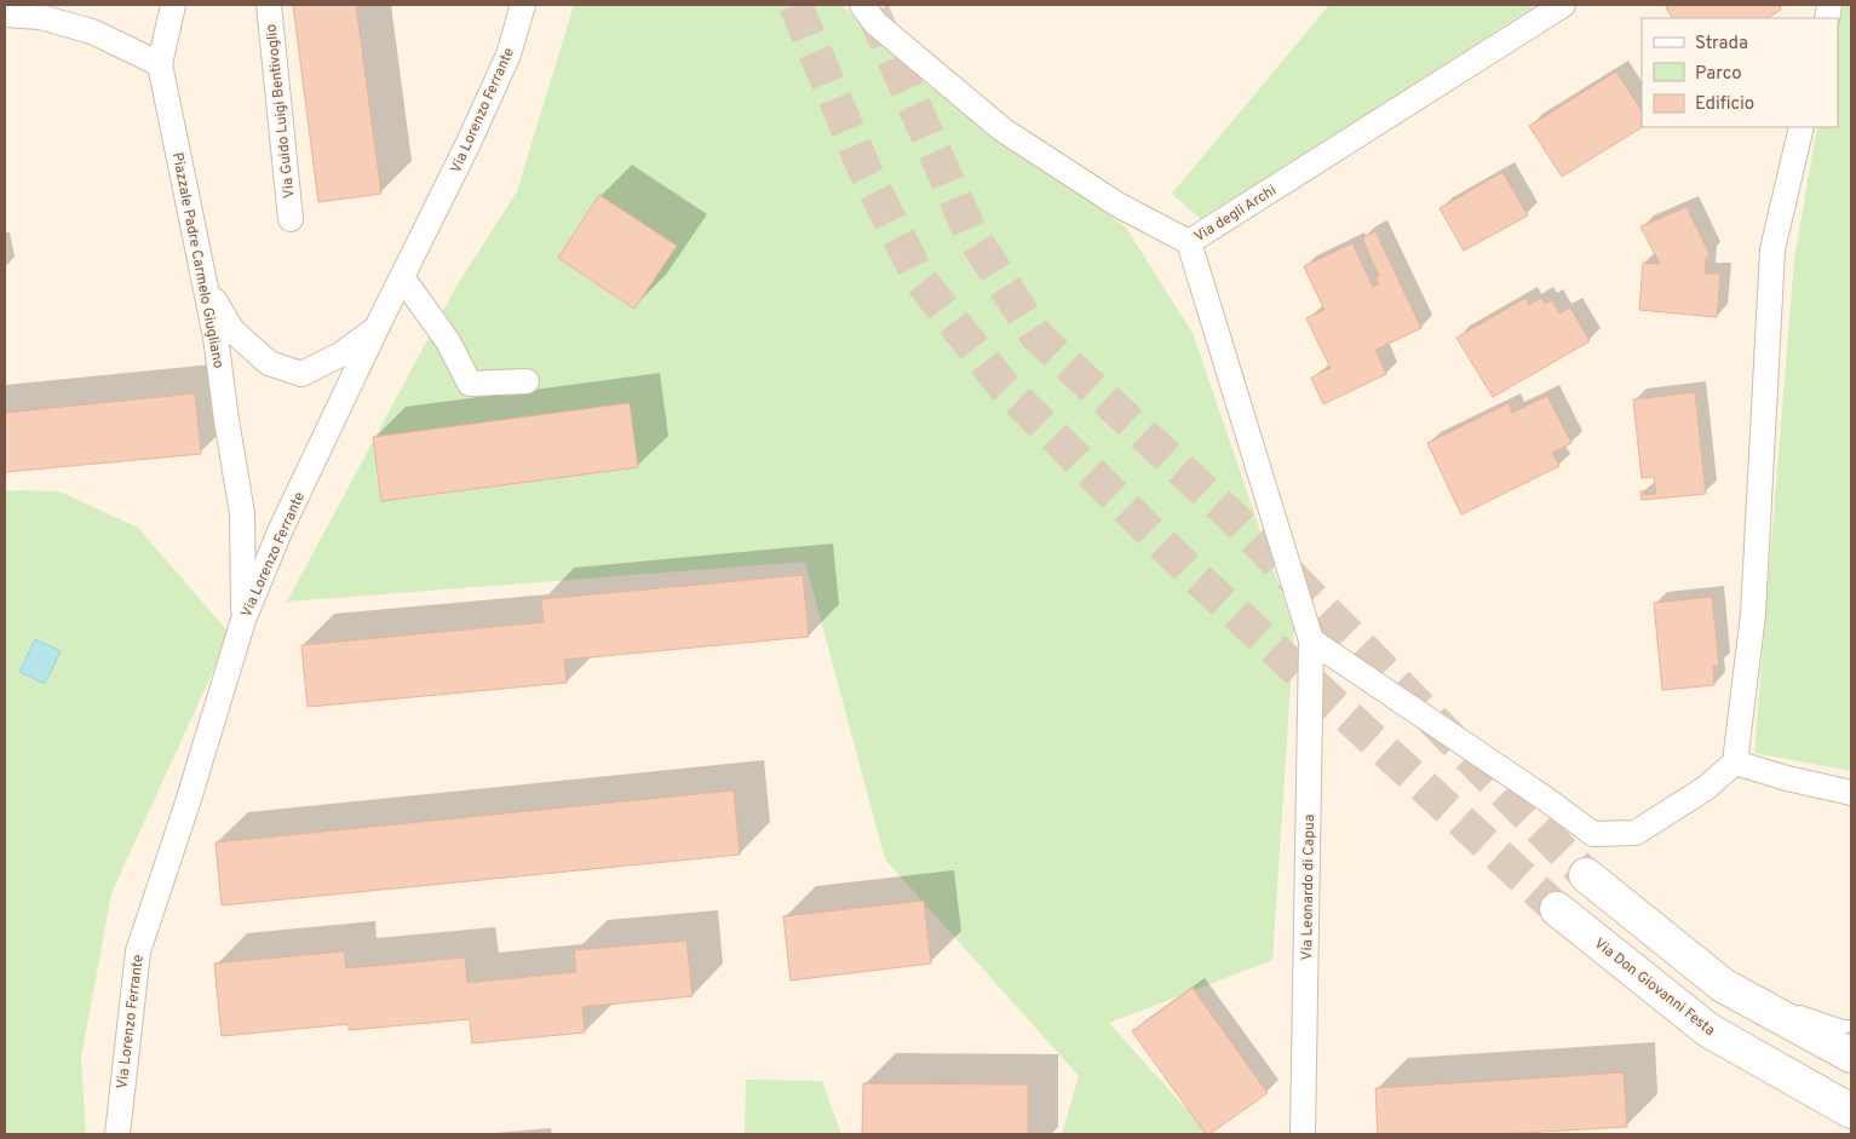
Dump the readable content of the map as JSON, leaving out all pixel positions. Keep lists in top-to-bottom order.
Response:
{
  "streets": {
    "main road": ["Via Don Giovanni Festa"],
    "street": [
      "Via Lorenzo Ferrante",
      "Via Guido Luigi Bentivoglio",
      "Via degli Archi",
      "Piazzale Padre Carmelo Giugliano",
      "Via Leonardo di Capua"
    ]
  },
  "crossings": [
    ["Via Lorenzo Ferrante", "Piazzale Padre Carmelo Giugliano"],
    ["Via degli Archi", "Via Leonardo di Capua"]
  ],
  "legend": ["Strada", "Parco", "Edificio"]
}
